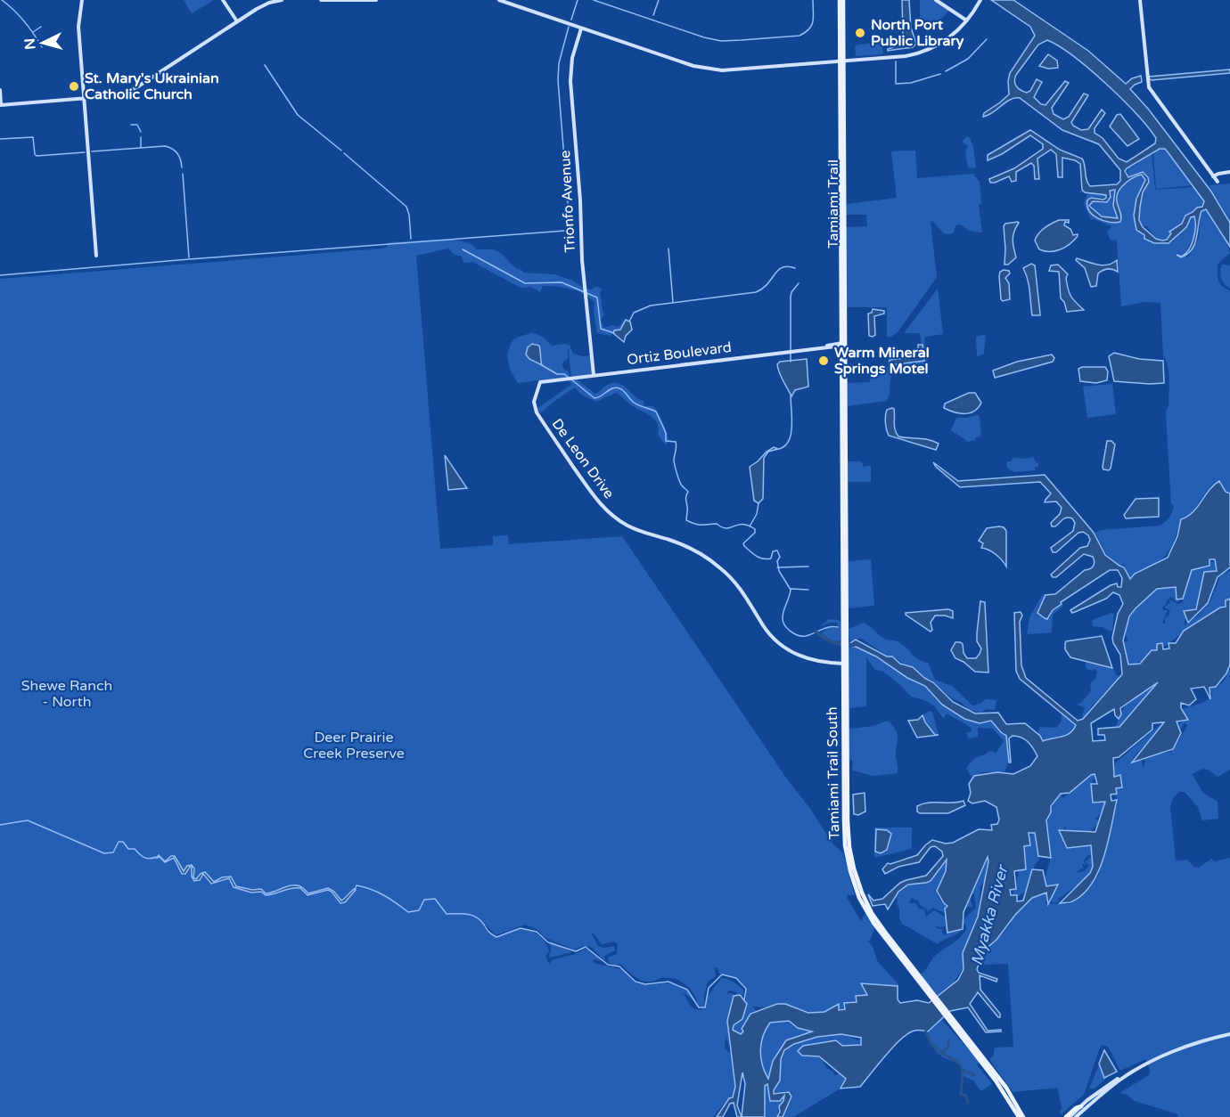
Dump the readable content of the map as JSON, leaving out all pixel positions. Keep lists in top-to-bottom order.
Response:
{
  "streets": {
    "main road": ["Tamiami Trail", "Tamiami Trail South"],
    "street": ["Trionfo Avenue", "Ortiz Boulevard", "De Leon Drive"]
  },
  "crossings": [
    ["Trionfo Avenue", "Ortiz Boulevard"],
    ["Tamiami Trail", "Ortiz Boulevard"],
    ["Tamiami Trail", "Tamiami Trail South"],
    ["Ortiz Boulevard", "De Leon Drive"],
    ["De Leon Drive", "Tamiami Trail South"]
  ],
  "water": ["Myakka River"],
  "parks": ["Shewe Ranch - North", "Deer Prairie Creek Preserve"],
  "places": ["North Port Public Library", "St. Mary's Ukrainian Catholic Church", "Warm Mineral Springs Motel"],
  "north": "left"
}
